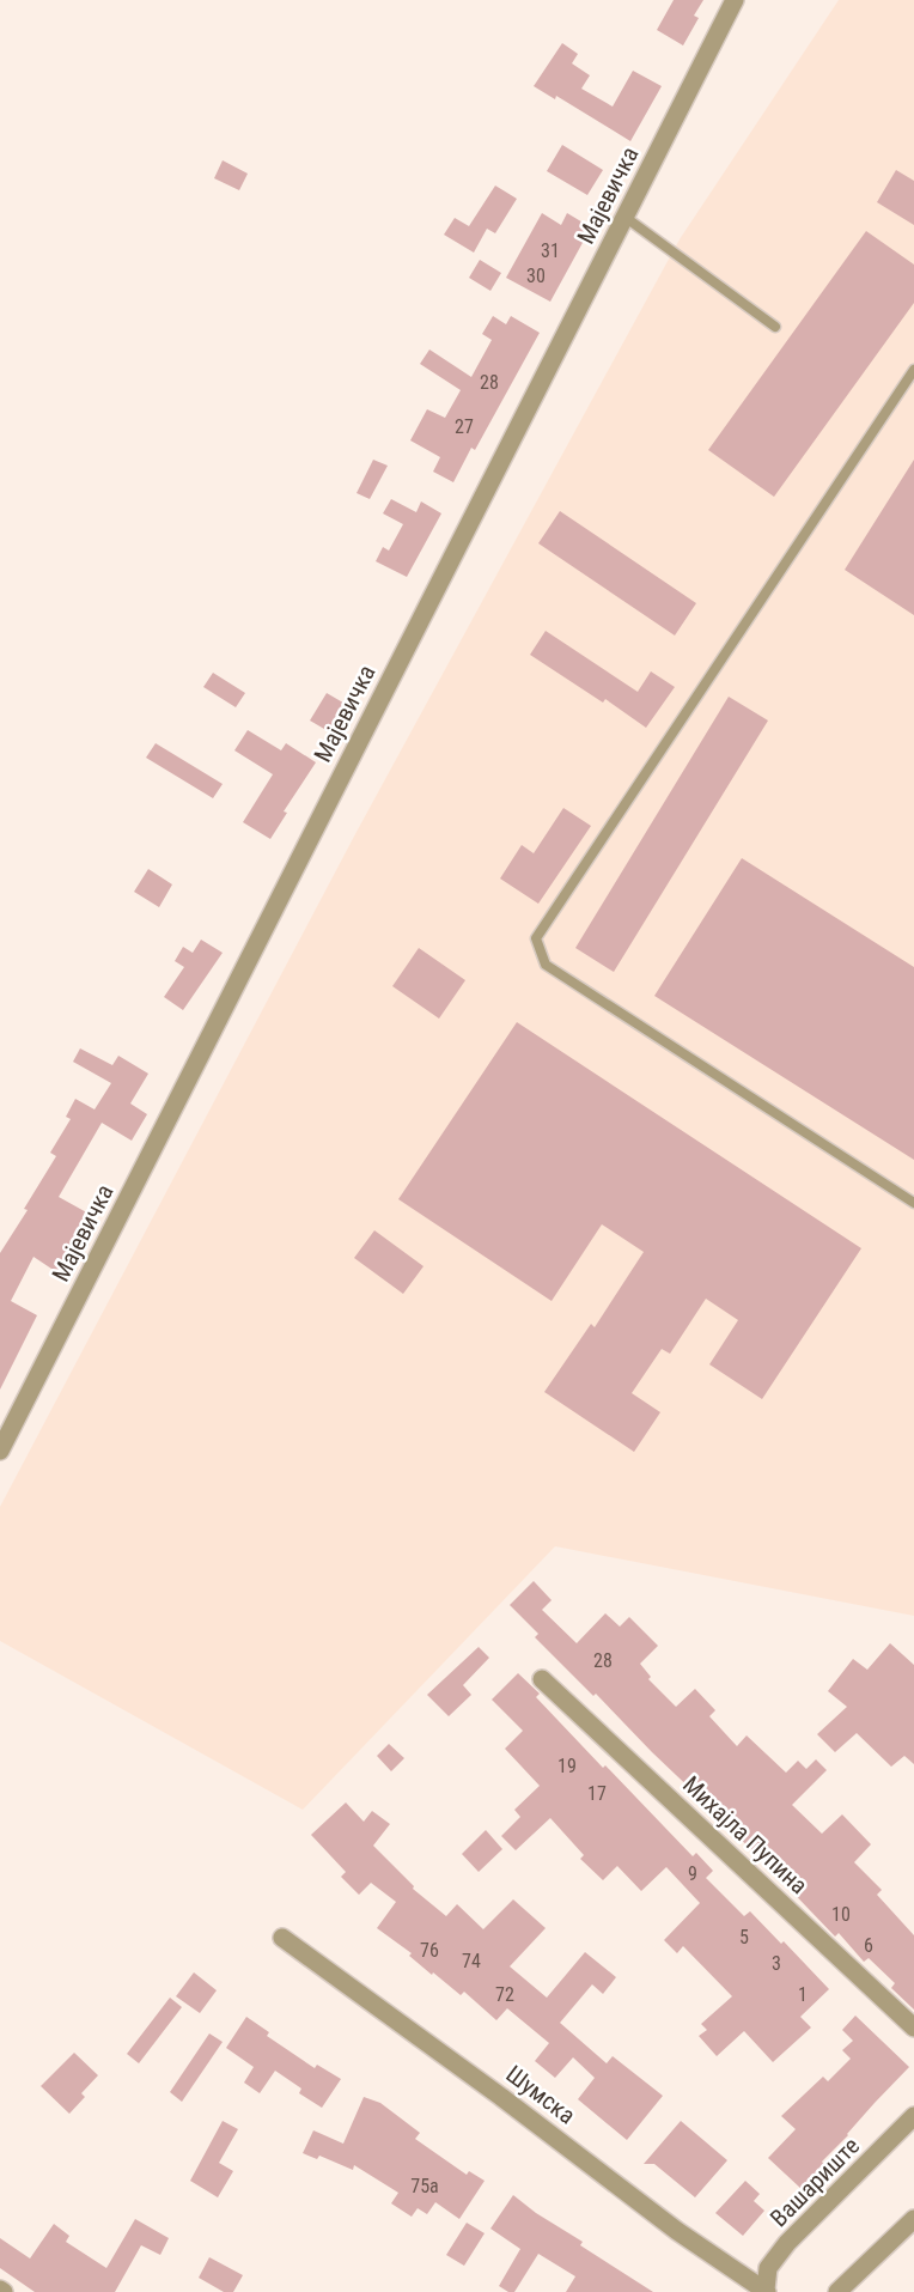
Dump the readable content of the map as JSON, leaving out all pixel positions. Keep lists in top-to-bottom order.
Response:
{
  "streets": {
    "street": [
      "Мајевичка",
      "Михајла Пупина",
      "Шумска",
      "Вашариште"
    ]
  },
  "crossings": [
    ["Шумска", "Вашариште"]
  ],
  "house_numbers": [
    "31",
    "30",
    "28",
    "27",
    "28",
    "19",
    "17",
    "9",
    "10",
    "5",
    "6",
    "76",
    "74",
    "3",
    "72",
    "1",
    "75a"
  ]
}
